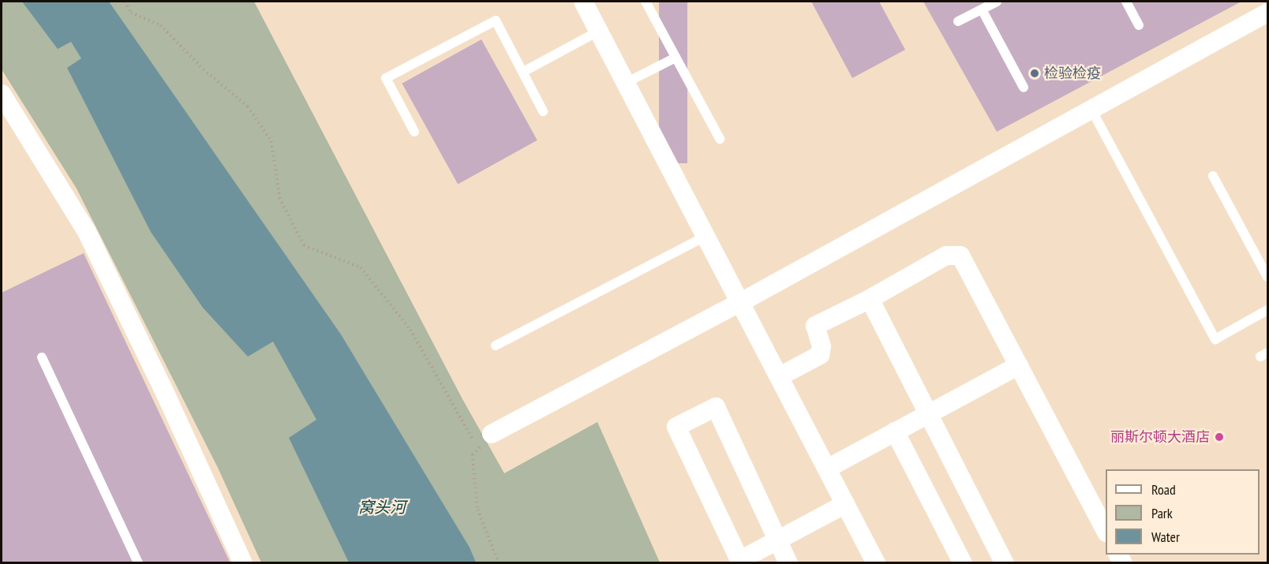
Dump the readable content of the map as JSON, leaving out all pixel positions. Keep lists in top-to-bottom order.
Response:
{
  "water": ["窝头河"],
  "places": ["检验检疫", "丽斯尔顿大酒店"],
  "legend": ["Road", "Park", "Water"]
}
